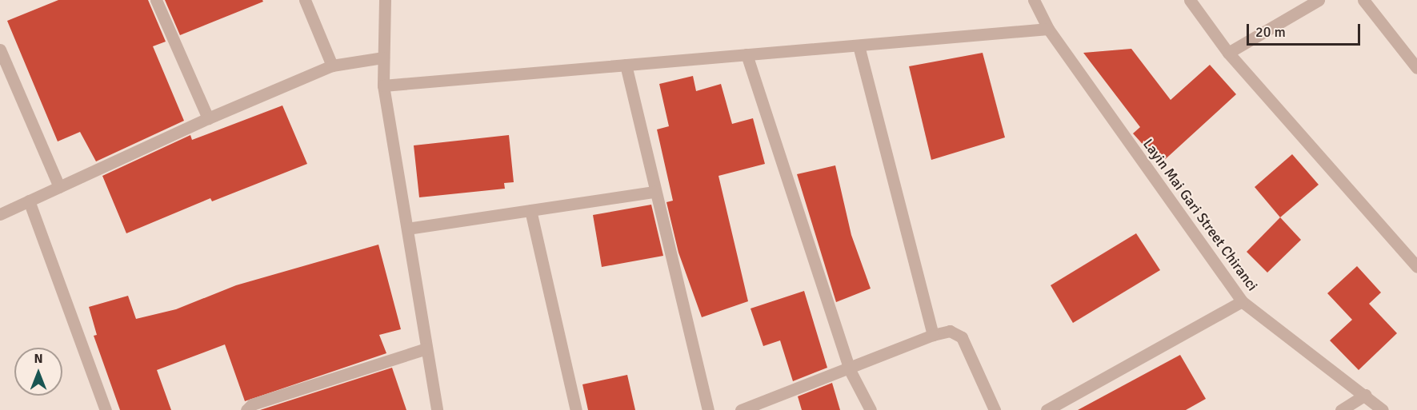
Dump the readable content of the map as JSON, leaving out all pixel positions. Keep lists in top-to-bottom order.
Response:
{
  "streets": {
    "street": ["Layin Mai Gari Street Chiranci"]
  },
  "scale_bar": "20 m",
  "north": "top"
}
